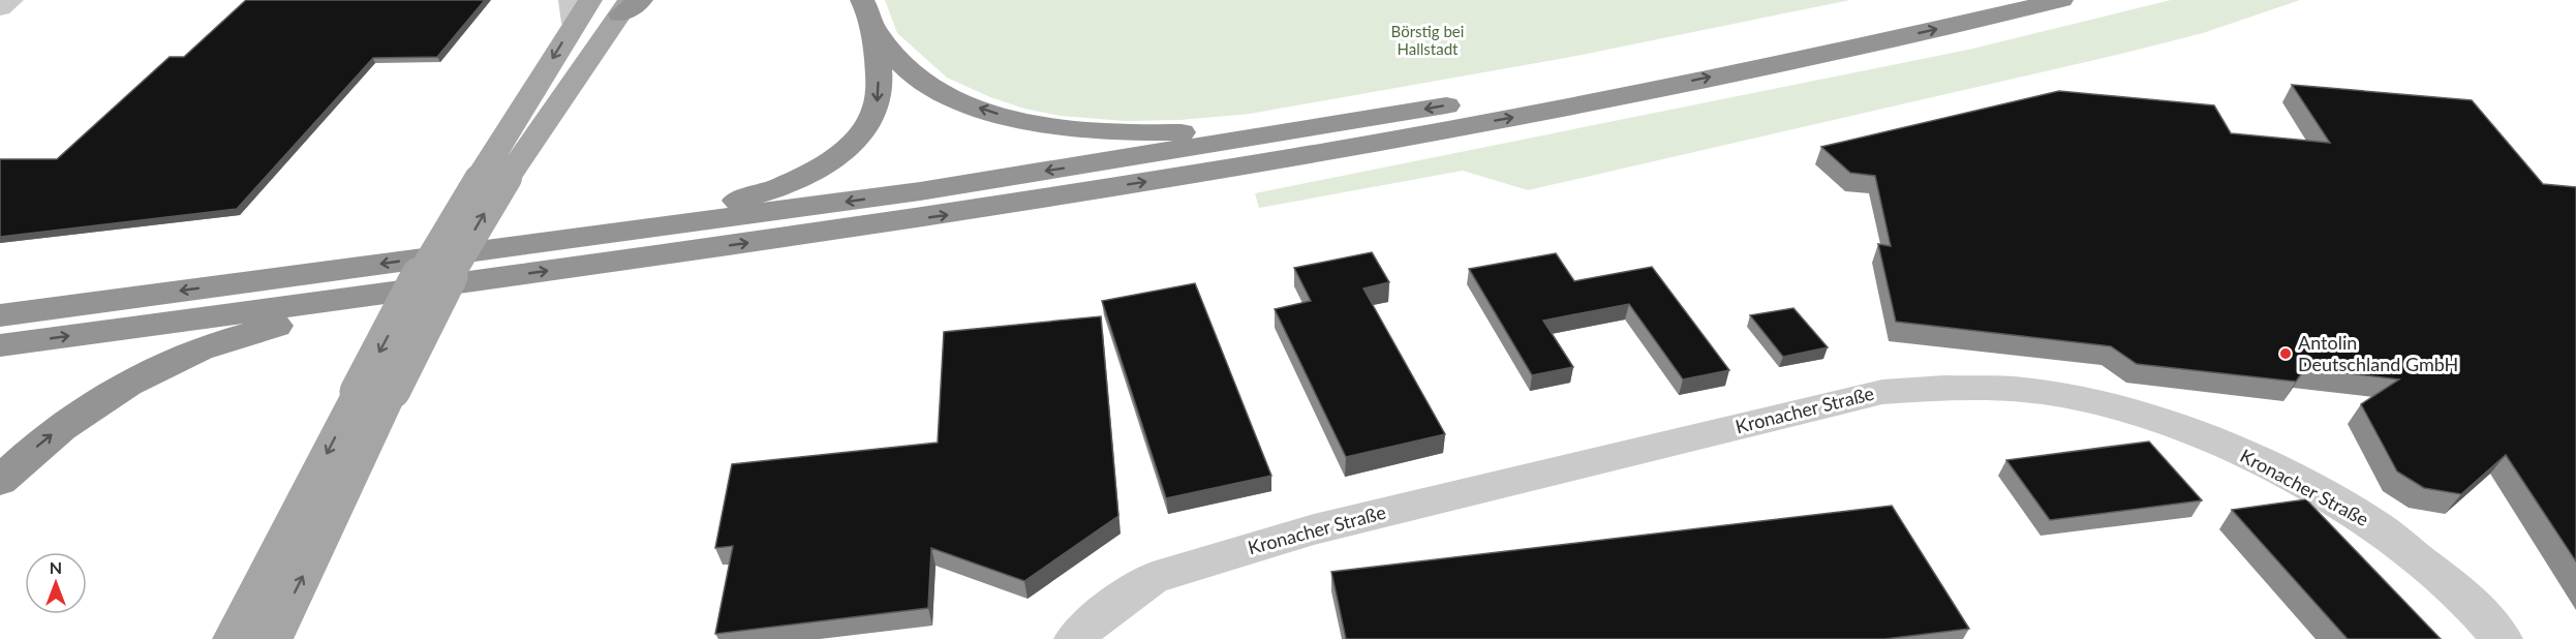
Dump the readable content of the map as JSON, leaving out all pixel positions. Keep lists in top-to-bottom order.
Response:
{
  "streets": {
    "street": ["Kronacher Straße"]
  },
  "parks": ["Börstig bei Hallstadt"],
  "places": ["Antolin Deutschland GmbH"],
  "north": "top"
}
